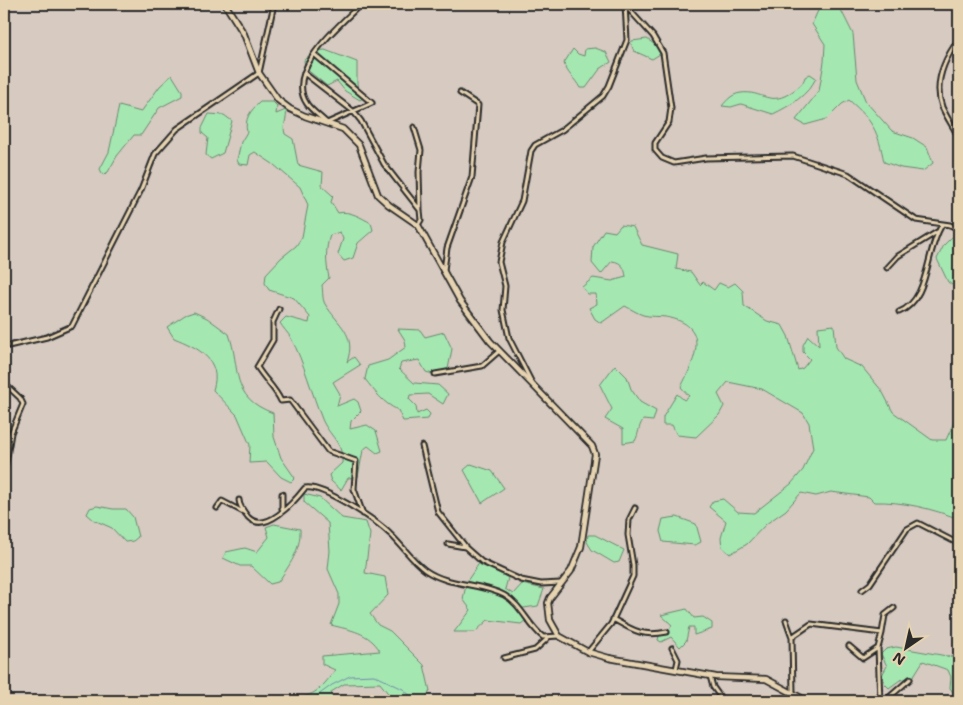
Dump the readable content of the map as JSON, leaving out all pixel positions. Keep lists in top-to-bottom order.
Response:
{
  "north": "bottom left"
}
